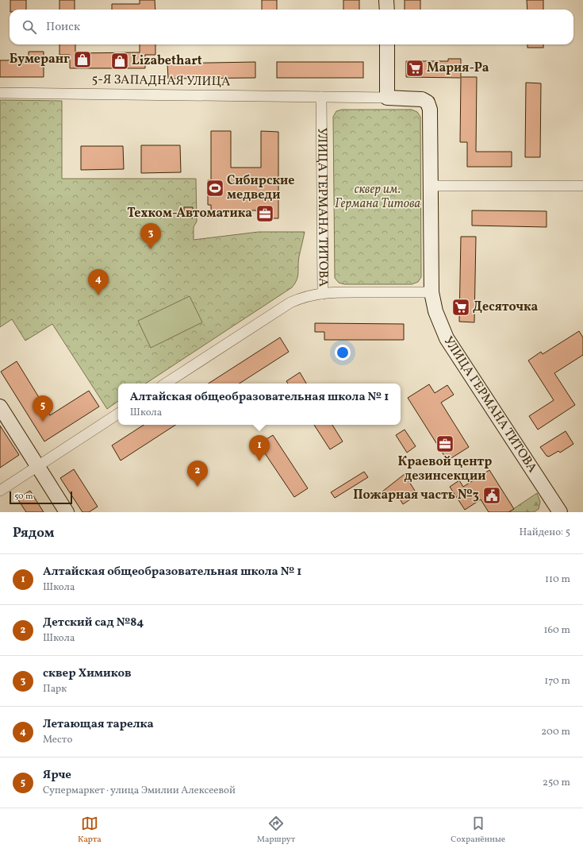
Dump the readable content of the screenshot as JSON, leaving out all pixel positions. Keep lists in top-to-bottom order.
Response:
{
  "streets": {
    "street": ["5-Я ЗАПАДНАЯ УЛИЦА", "УЛИЦА ГЕРМАНА ТИТОВА"]
  },
  "crossings": [
    ["5-Я ЗАПАДНАЯ УЛИЦА", "УЛИЦА ГЕРМАНА ТИТОВА"]
  ],
  "parks": ["сквер им. Германа Титова"],
  "places": {
    "shop": ["Бумеранг", "Lizabethart"],
    "supermarket": ["Мария-Ра", "Десяточка"],
    "sports": ["Сибирские медведи"],
    "office": ["Техком-Автоматика", "Краевой центр дезинсекции"],
    "public building": ["Пожарная часть №3"]
  },
  "scale_bar": "50 m",
  "page": {
    "search": "Поиск",
    "pins": [
      "3",
      "4",
      "5",
      "1",
      "2"
    ],
    "popup": ["Алтайская общеобразовательная школа № 1", "Школа"],
    "scale": "50 m",
    "heading": ["Рядом", "Найдено: 5"],
    "list": [
      {
        "mark": "1",
        "name": "Алтайская общеобразовательная школа № 1",
        "note": "Школа",
        "value": "110 m"
      },
      {
        "mark": "2",
        "name": "Детский сад №84",
        "note": "Школа",
        "value": "160 m"
      },
      {
        "mark": "3",
        "name": "сквер Химиков",
        "note": "Парк",
        "value": "170 m"
      },
      {
        "mark": "4",
        "name": "Летающая тарелка",
        "note": "Место",
        "value": "200 m"
      },
      {
        "mark": "5",
        "name": "Ярче",
        "note": "Супермаркет · улица Эмилии Алексеевой",
        "value": "250 m"
      }
    ],
    "nav": ["Карта", "Маршрут", "Сохранённые"]
  }
}
